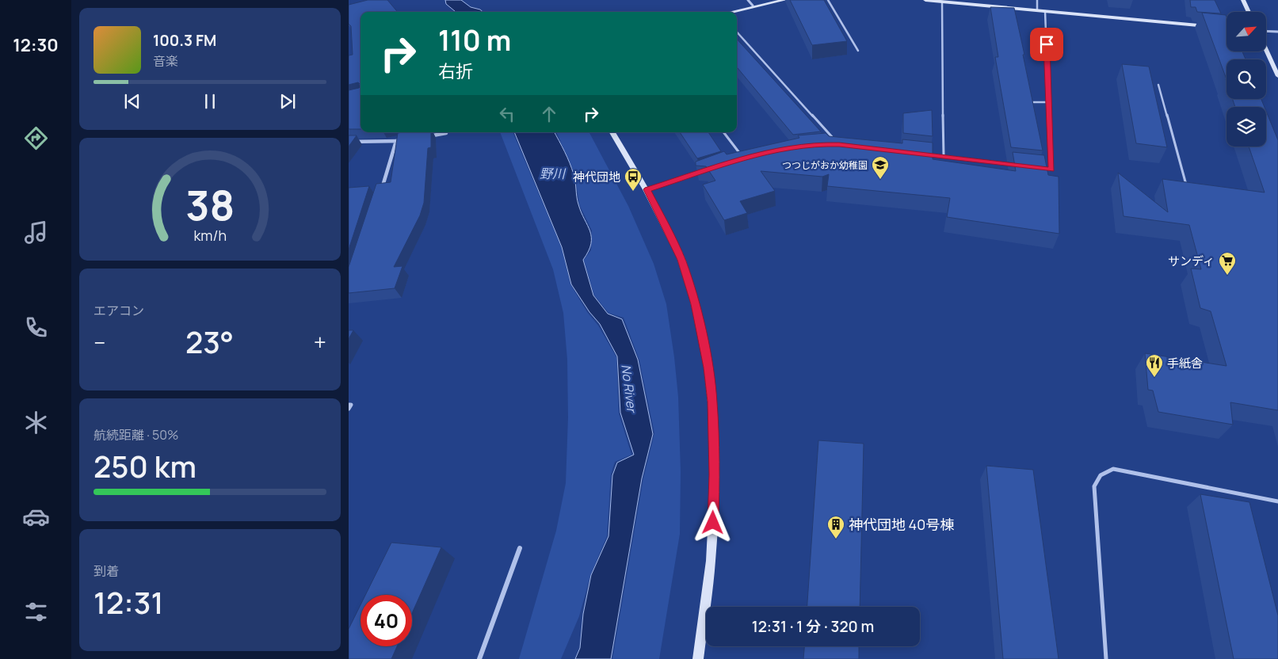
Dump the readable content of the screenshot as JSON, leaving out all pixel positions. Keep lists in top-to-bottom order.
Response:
{
  "water": ["野川", "No River"],
  "places": {
    "school or university": ["つつじがおか幼稚園"],
    "bus stop": ["神代団地"],
    "supermarket": ["サンディ"],
    "restaurant": ["手紙舎"],
    "building": ["神代団地 40号棟"]
  },
  "north": "top right",
  "page": {
    "tabs": "12:30",
    "turn": ["110 m", "右折"],
    "song": ["100.3 FM", "音楽"],
    "tile": [
      "エアコン",
      ["航続距離 · 50%", "250 km"],
      ["到着", "12:31"]
    ],
    "heat": ["−", "23°", "+"],
    "limit": "40",
    "trip": "12:31 · 1 分 · 320 m",
    "gauge": ["38", "km/h"]
  }
}
